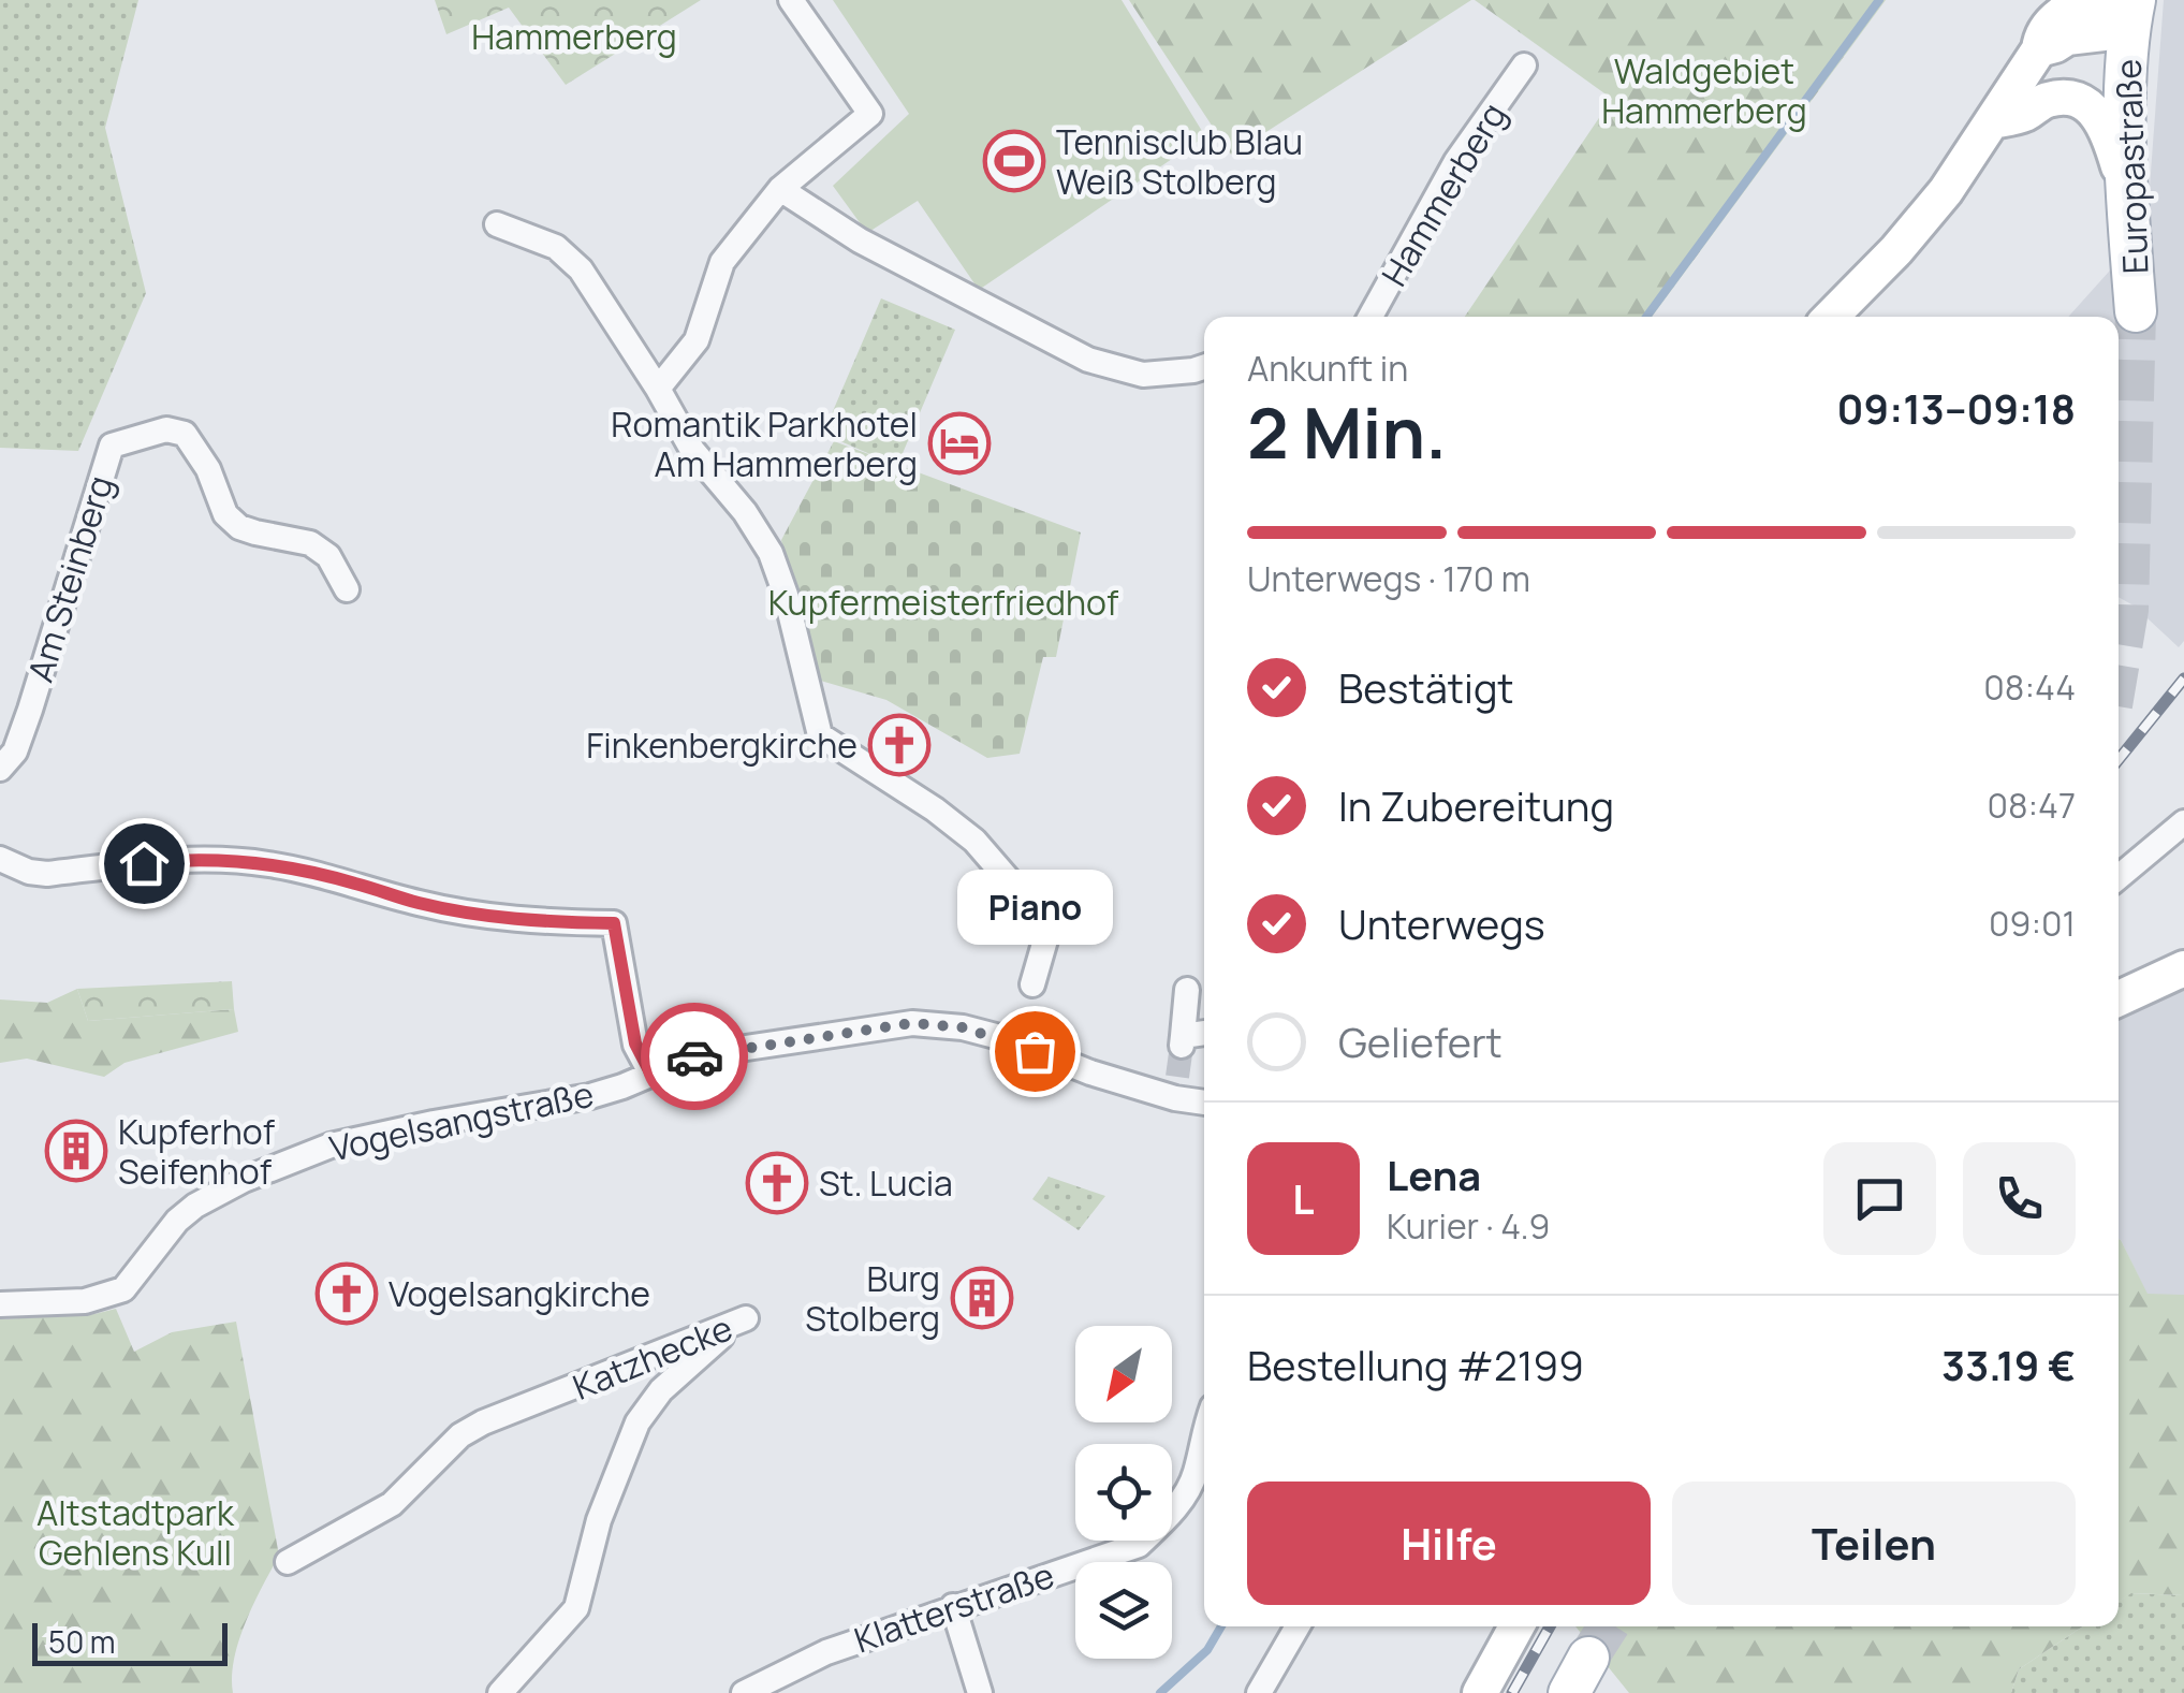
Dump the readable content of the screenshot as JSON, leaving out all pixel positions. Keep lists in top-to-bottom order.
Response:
{
  "streets": {
    "main road": ["Europastraße"],
    "street": [
      "Hammerberg",
      "Am Steinberg",
      "Vogelsangstraße",
      "Katzhecke",
      "Klatterstraße"
    ]
  },
  "parks": [
    "Hammerberg",
    "Waldgebiet Hammerberg",
    "Kupfermeisterfriedhof",
    "Altstadtpark Gehlens Kull"
  ],
  "places": {
    "sports": ["Tennisclub Blau Weiß Stolberg"],
    "hotel": ["Romantik Parkhotel Am Hammerberg"],
    "church": ["Finkenbergkirche", "St. Lucia", "Vogelsangkirche"],
    "other": ["Piano"],
    "building": ["Kupferhof Seifenhof", "Burg Stolberg"]
  },
  "scale_bar": "50 m",
  "north": "bottom left",
  "page": {
    "heading": ["2 Min.", "Ankunft in", "09:13–09:18"],
    "panel": [
      "Lena",
      "Kurier · 4.9",
      "Bestellung #2199",
      "33.19 €"
    ],
    "bar": "Unterwegs · 170 m",
    "list": [
      ["Bestätigt", "08:44"],
      ["In Zubereitung", "08:47"],
      ["Unterwegs", "09:01"],
      "Geliefert"
    ],
    "bubble": "Piano",
    "round": "L",
    "buttons": ["Hilfe", "Teilen"],
    "scale": "50 m"
  }
}
